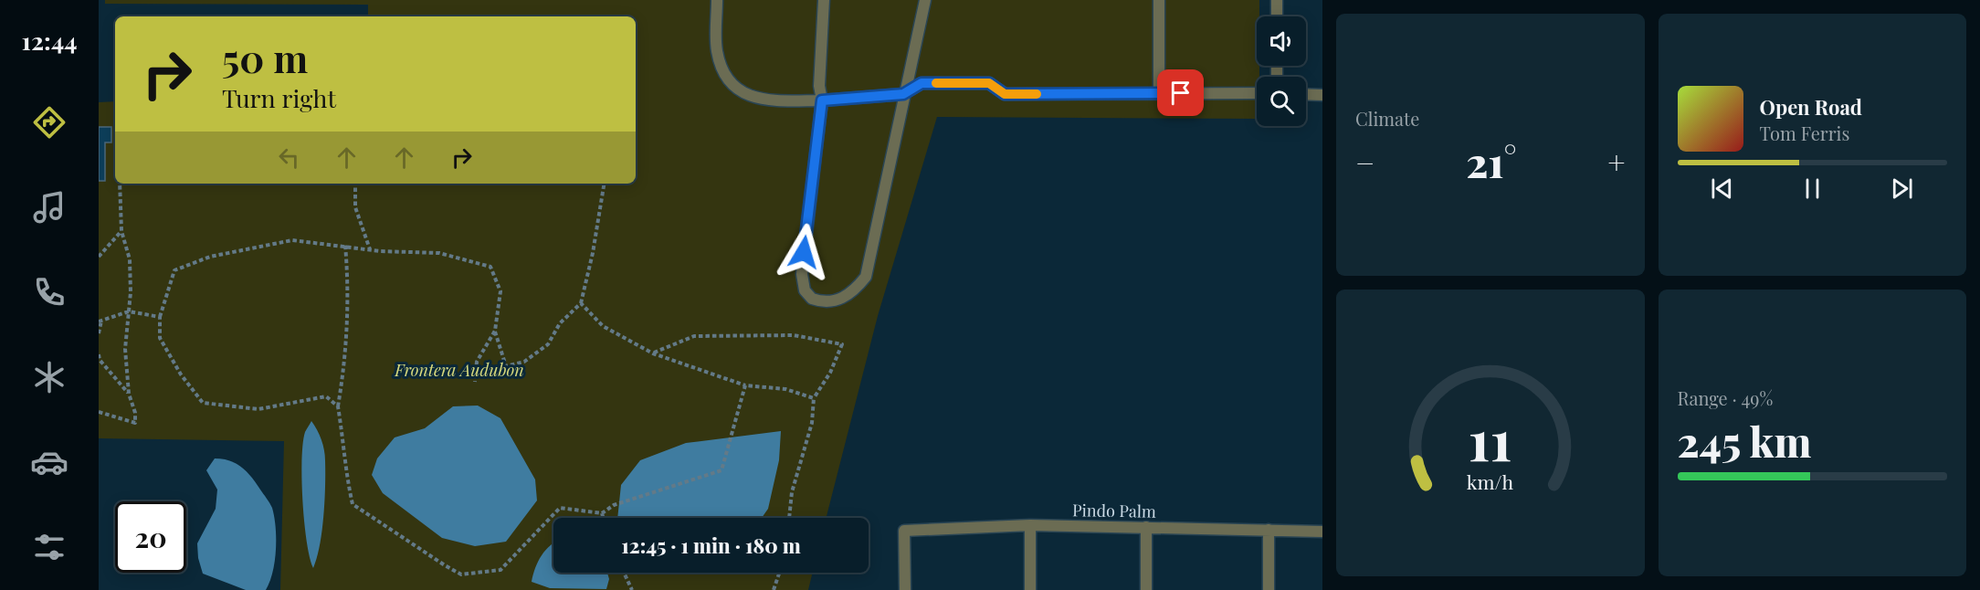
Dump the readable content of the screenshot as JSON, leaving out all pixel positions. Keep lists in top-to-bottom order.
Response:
{
  "streets": {
    "street": ["Pindo Palm"]
  },
  "parks": ["Frontera Audubon"],
  "page": {
    "tabs": "12:44",
    "tile": [
      "Climate",
      ["Range · 49%", "245 km"]
    ],
    "turn": ["50 m", "Turn right"],
    "song": ["Open Road", "Tom Ferris"],
    "heat": ["−", "21°", "+"],
    "limit": "20",
    "trip": "12:45 · 1 min · 180 m",
    "gauge": ["11", "km/h"]
  }
}
